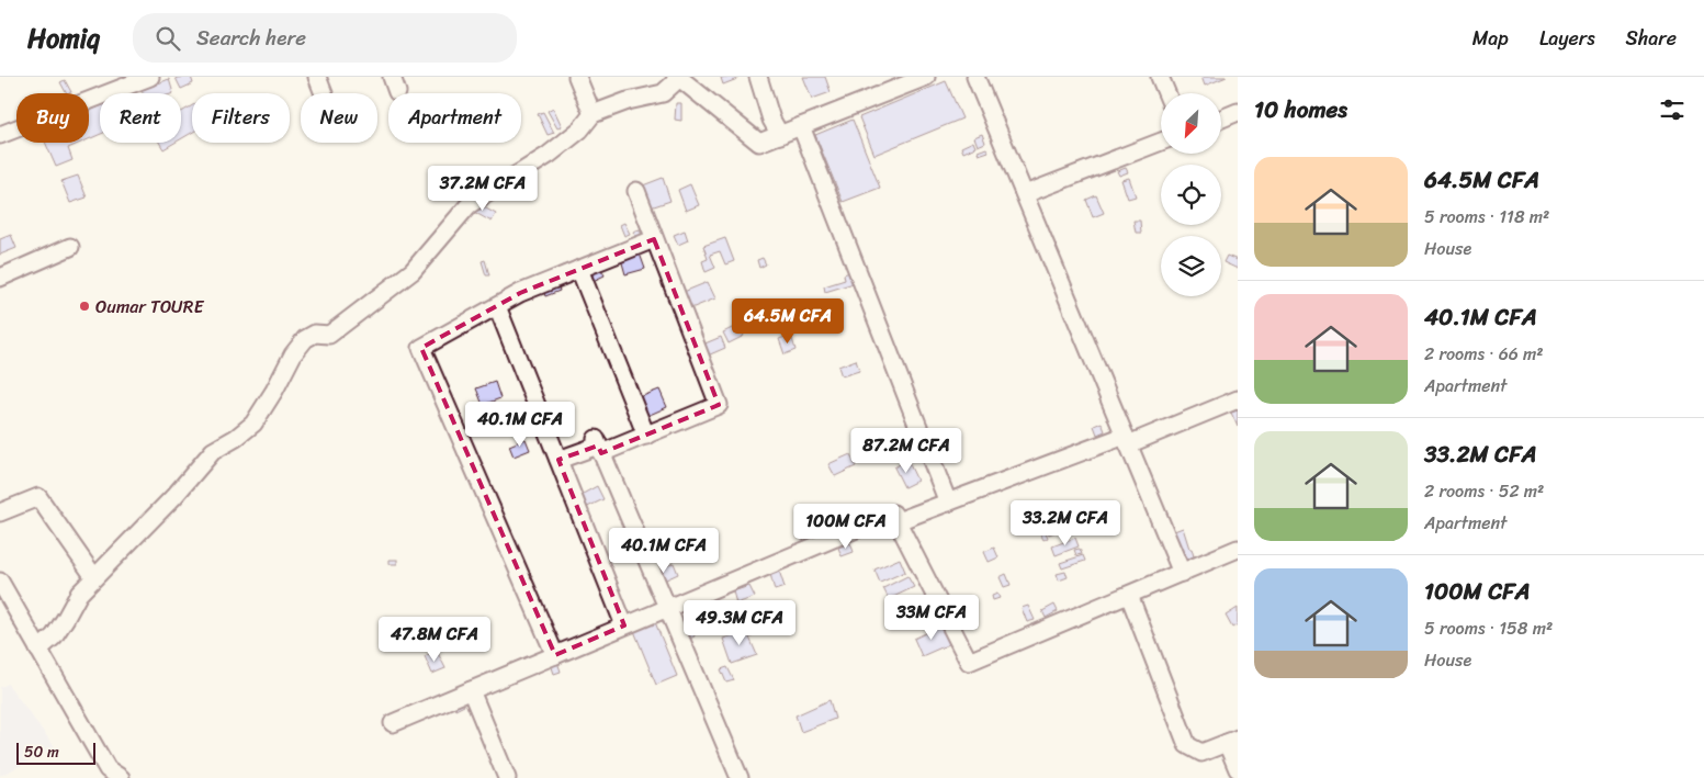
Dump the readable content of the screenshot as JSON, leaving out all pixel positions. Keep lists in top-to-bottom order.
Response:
{
  "places": ["Oumar TOURE"],
  "scale_bar": "50 m",
  "north": "bottom left",
  "page": {
    "header": "Homiq",
    "search": "Search here",
    "nav": ["Map", "Layers", "Share"],
    "heading": "10 homes",
    "chip": [
      "Buy",
      "Rent",
      "Filters",
      "New",
      "Apartment"
    ],
    "list": [
      {
        "name": "64.5M CFA",
        "note": "5 rooms · 118 m² · House"
      },
      {
        "name": "40.1M CFA",
        "note": "2 rooms · 66 m² · Apartment"
      },
      {
        "name": "33.2M CFA",
        "note": "2 rooms · 52 m² · Apartment"
      },
      {
        "name": "100M CFA",
        "note": "5 rooms · 158 m² · House"
      }
    ],
    "price": [
      "37.2M CFA",
      "64.5M CFA",
      "40.1M CFA",
      "87.2M CFA",
      "33.2M CFA",
      "100M CFA",
      "40.1M CFA",
      "33M CFA",
      "49.3M CFA",
      "47.8M CFA"
    ],
    "scale": "50 m"
  }
}
